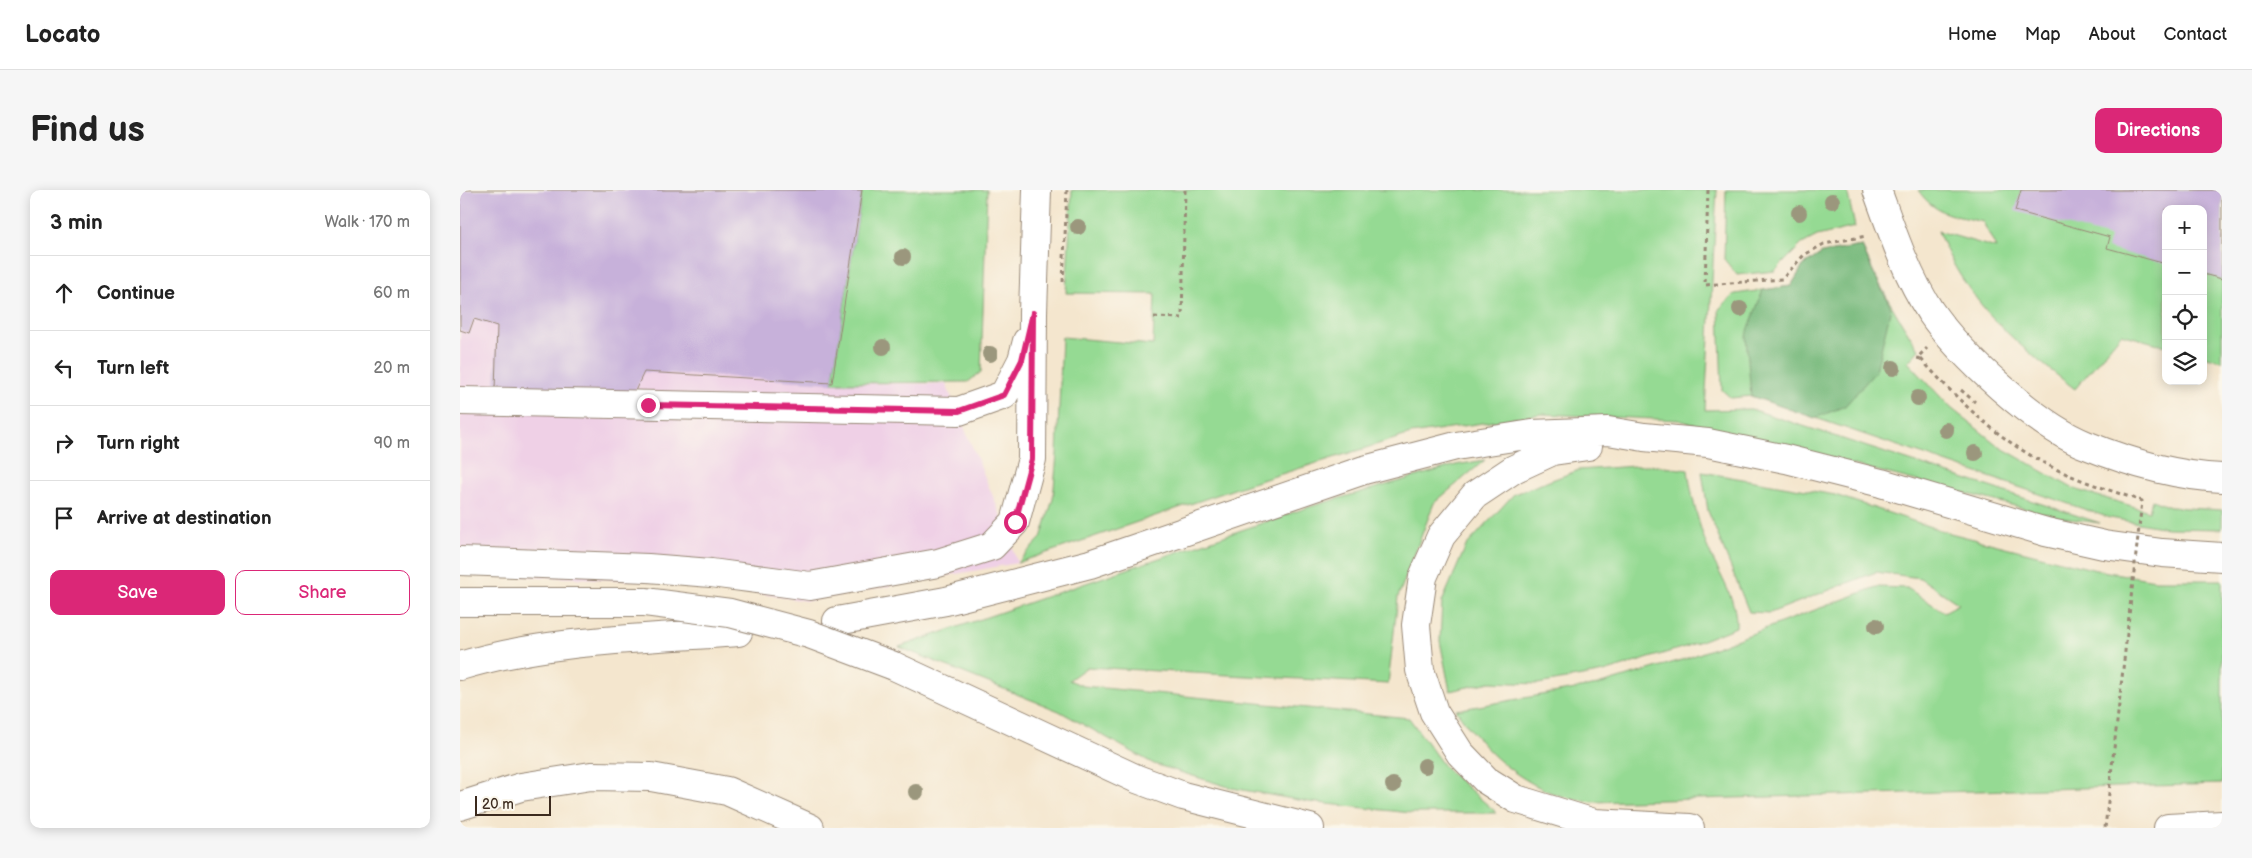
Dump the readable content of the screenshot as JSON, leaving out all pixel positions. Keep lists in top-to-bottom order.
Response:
{
  "scale_bar": "20 m",
  "page": {
    "header": "Locato",
    "nav": [
      "Home",
      "Map",
      "About",
      "Contact"
    ],
    "buttons": [
      "Directions",
      ["Save", "Share"]
    ],
    "title": "Find us",
    "heading": ["3 min", "Walk · 170 m"],
    "map_buttons": ["+", "−"],
    "list": [
      ["Continue", "60 m"],
      ["Turn left", "20 m"],
      ["Turn right", "90 m"],
      "Arrive at destination"
    ],
    "scale": "20 m"
  }
}
